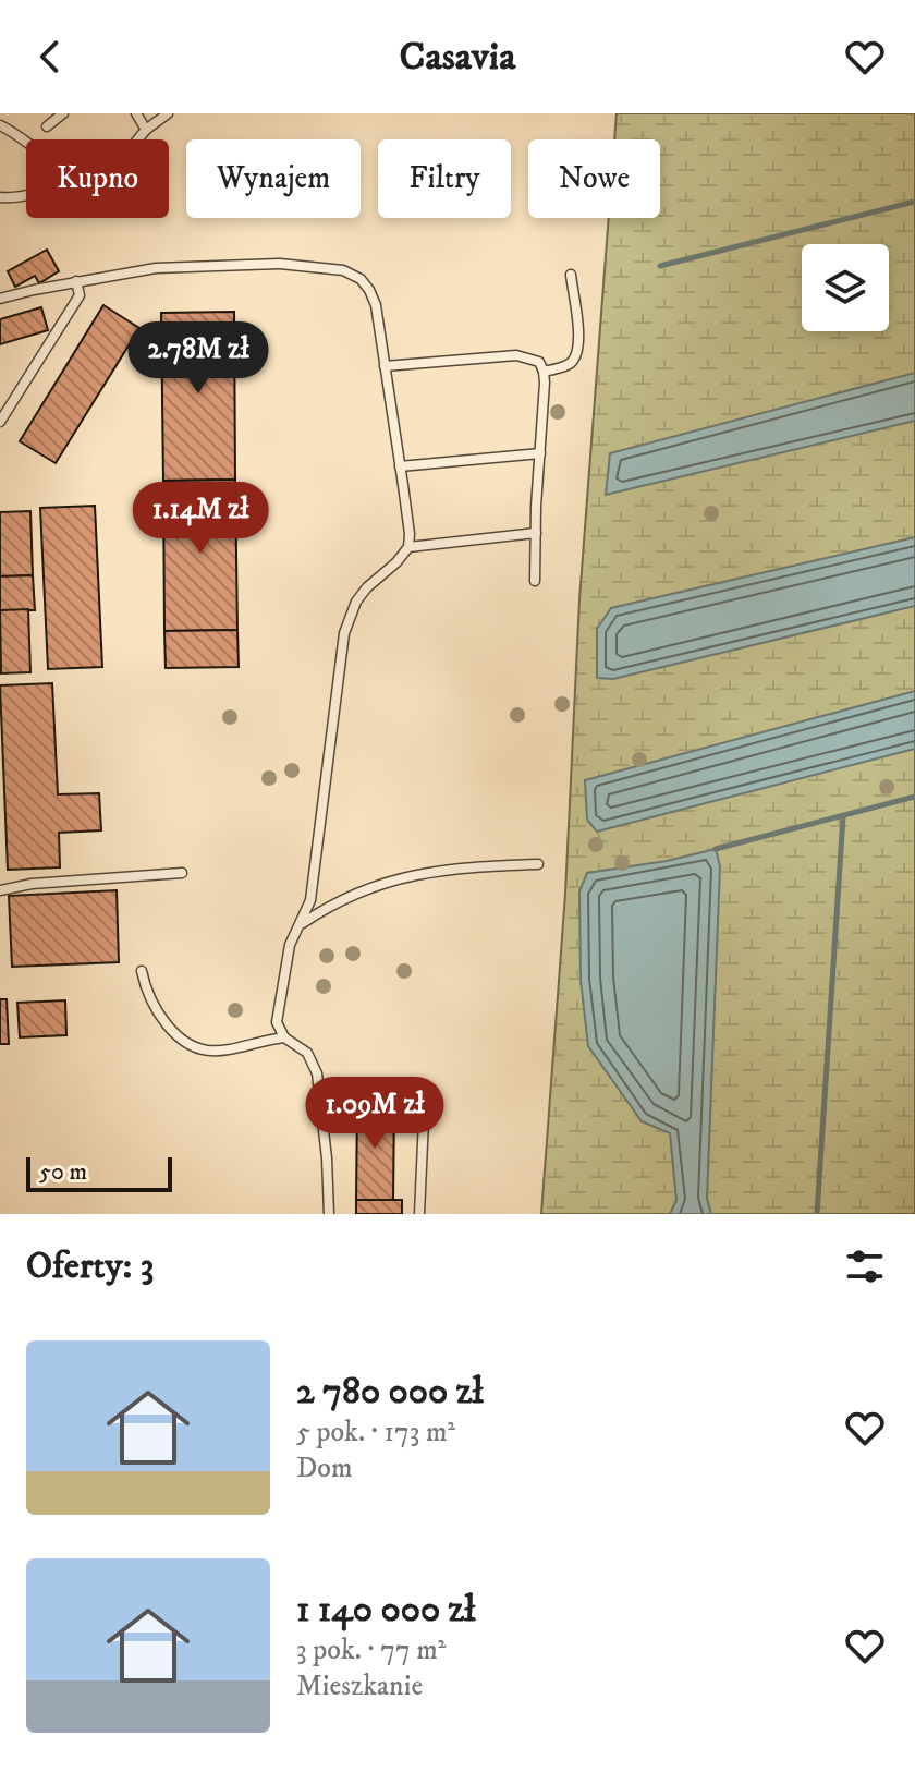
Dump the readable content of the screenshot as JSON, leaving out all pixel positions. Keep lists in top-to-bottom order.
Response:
{
  "scale_bar": "50 m",
  "page": {
    "header": "Casavia",
    "chip": [
      "Kupno",
      "Wynajem",
      "Filtry",
      "Nowe"
    ],
    "price": ["2.78M zł", "1.14M zł", "1.09M zł"],
    "scale": "50 m",
    "heading": "Oferty: 3",
    "list": [
      {
        "name": "2 780 000 zł",
        "note": "5 pok. · 173 m² · Dom"
      },
      {
        "name": "1 140 000 zł",
        "note": "3 pok. · 77 m² · Mieszkanie"
      }
    ]
  }
}
